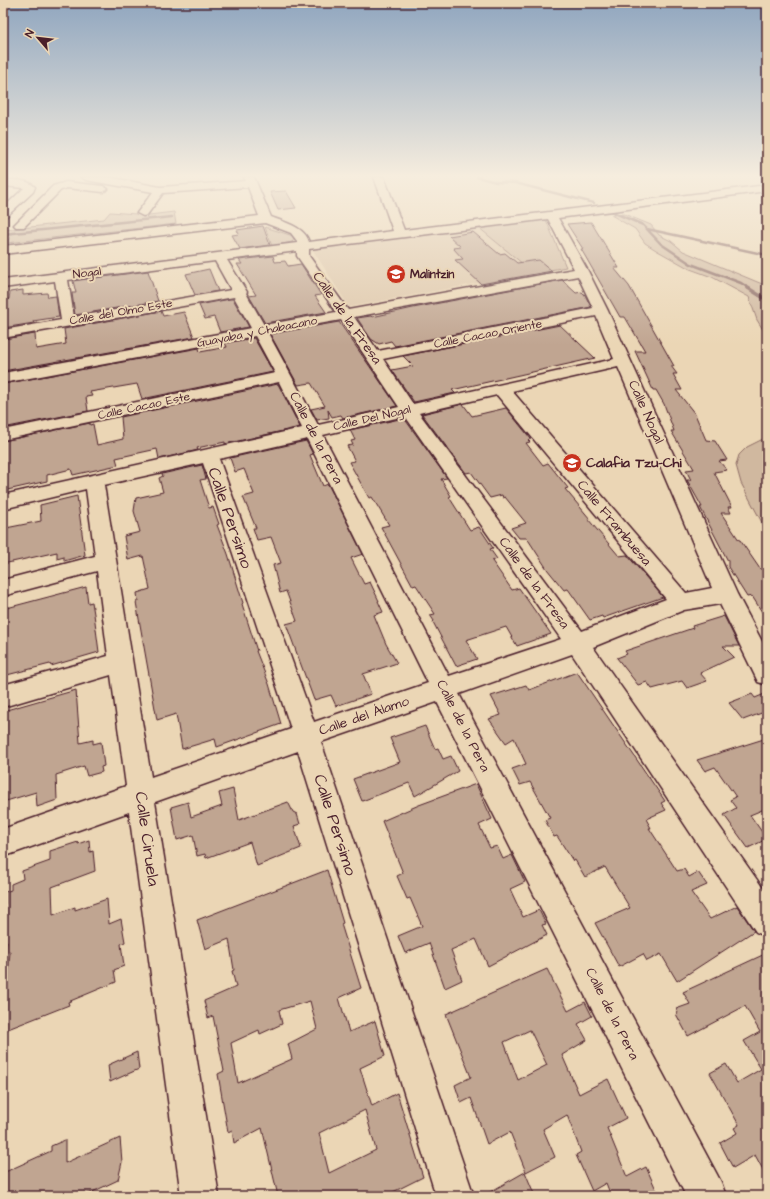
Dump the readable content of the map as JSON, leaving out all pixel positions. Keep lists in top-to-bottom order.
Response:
{
  "streets": {
    "street": [
      "Nogal",
      "Calle del Olmo Este",
      "Calle de la Fresa",
      "Guayaba y Chabacano",
      "Calle Cacao Oriente",
      "Calle Cacao Este",
      "Calle Nogal",
      "Calle Del Nogal",
      "Calle de la Pera",
      "Calle Persimo",
      "Calle Frambuesa",
      "Calle del Álamo",
      "Calle Ciruela"
    ]
  },
  "crossings": [
    ["Nogal", "Calle de la Fresa"],
    ["Nogal", "Calle de la Pera"],
    ["Calle del Olmo Este", "Calle de la Pera"],
    ["Calle de la Fresa", "Guayaba y Chabacano"],
    ["Calle de la Fresa", "Calle Cacao Oriente"],
    ["Calle de la Fresa", "Calle Del Nogal"],
    ["Calle de la Fresa", "Calle del Álamo"],
    ["Guayaba y Chabacano", "Calle Nogal"],
    ["Guayaba y Chabacano", "Calle de la Pera"],
    ["Calle Cacao Oriente", "Calle Nogal"],
    ["Calle Cacao Este", "Calle de la Pera"],
    ["Calle Nogal", "Calle Del Nogal"],
    ["Calle Nogal", "Calle del Álamo"],
    ["Calle Del Nogal", "Calle de la Pera"],
    ["Calle Del Nogal", "Calle Persimo"],
    ["Calle Del Nogal", "Calle Frambuesa"],
    ["Calle Del Nogal", "Calle Ciruela"],
    ["Calle de la Pera", "Calle del Álamo"],
    ["Calle Persimo", "Calle del Álamo"],
    ["Calle Frambuesa", "Calle del Álamo"],
    ["Calle del Álamo", "Calle Ciruela"]
  ],
  "places": {
    "school or university": ["Malintzin", "Calafia Tzu-Chi"]
  },
  "north": "top left"
}
